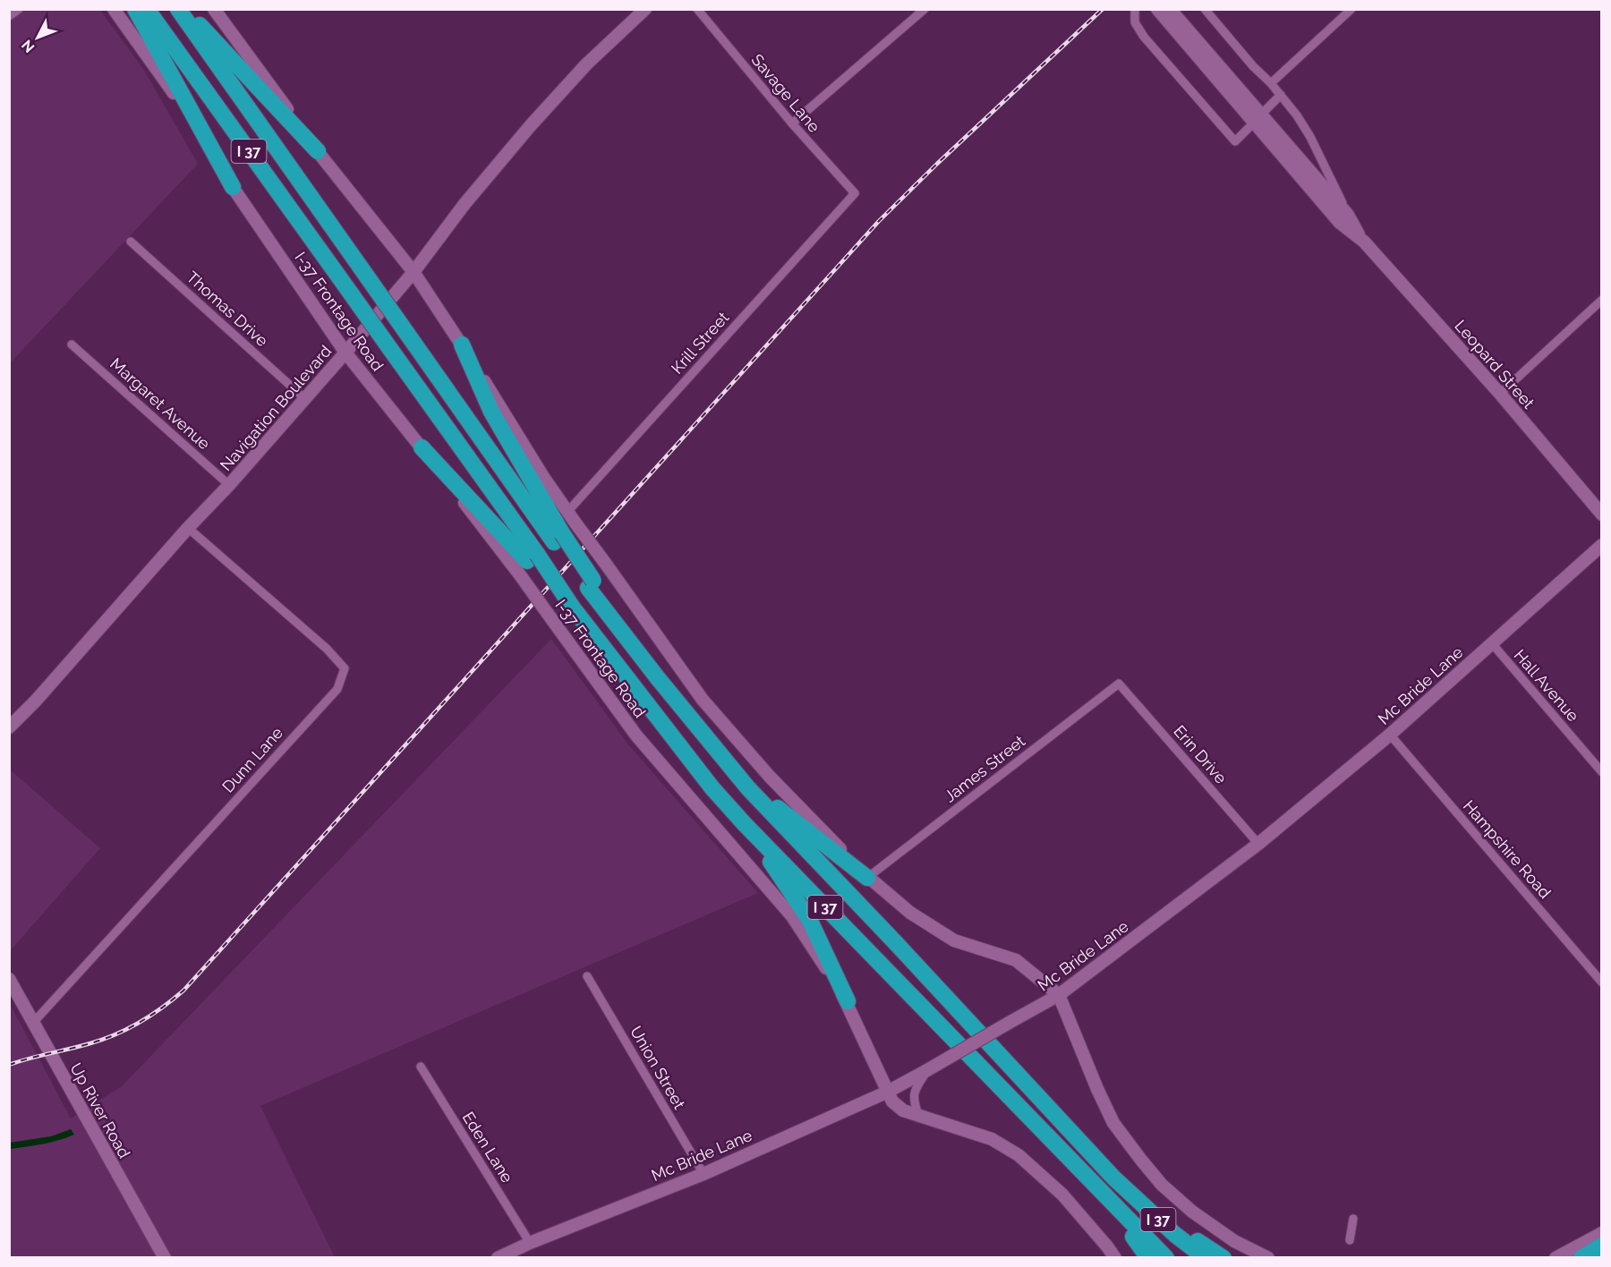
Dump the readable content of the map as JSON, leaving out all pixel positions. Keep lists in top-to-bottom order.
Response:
{
  "streets": {
    "highway": ["I 37"],
    "main road": [
      "I-37 Frontage Road",
      "Leopard Street",
      "Navigation Boulevard",
      "Mc Bride Lane",
      "Up River Road"
    ],
    "street": [
      "Savage Lane",
      "Thomas Drive",
      "Krill Street",
      "Margaret Avenue",
      "Hall Avenue",
      "Erin Drive",
      "Dunn Lane",
      "James Street",
      "Hampshire Road",
      "Union Street",
      "Eden Lane"
    ]
  },
  "crossings": [
    ["Savage Lane", "Krill Street"],
    ["I 37", "I-37 Frontage Road"],
    ["Thomas Drive", "Navigation Boulevard"],
    ["I-37 Frontage Road", "Navigation Boulevard"],
    ["I-37 Frontage Road", "Mc Bride Lane"],
    ["Margaret Avenue", "Navigation Boulevard"],
    ["Navigation Boulevard", "Dunn Lane"],
    ["Mc Bride Lane", "Hall Avenue"],
    ["Mc Bride Lane", "Erin Drive"],
    ["Mc Bride Lane", "Hampshire Road"],
    ["Mc Bride Lane", "Union Street"],
    ["Mc Bride Lane", "Eden Lane"],
    ["Erin Drive", "James Street"],
    ["Dunn Lane", "Up River Road"]
  ],
  "north": "bottom left"
}
